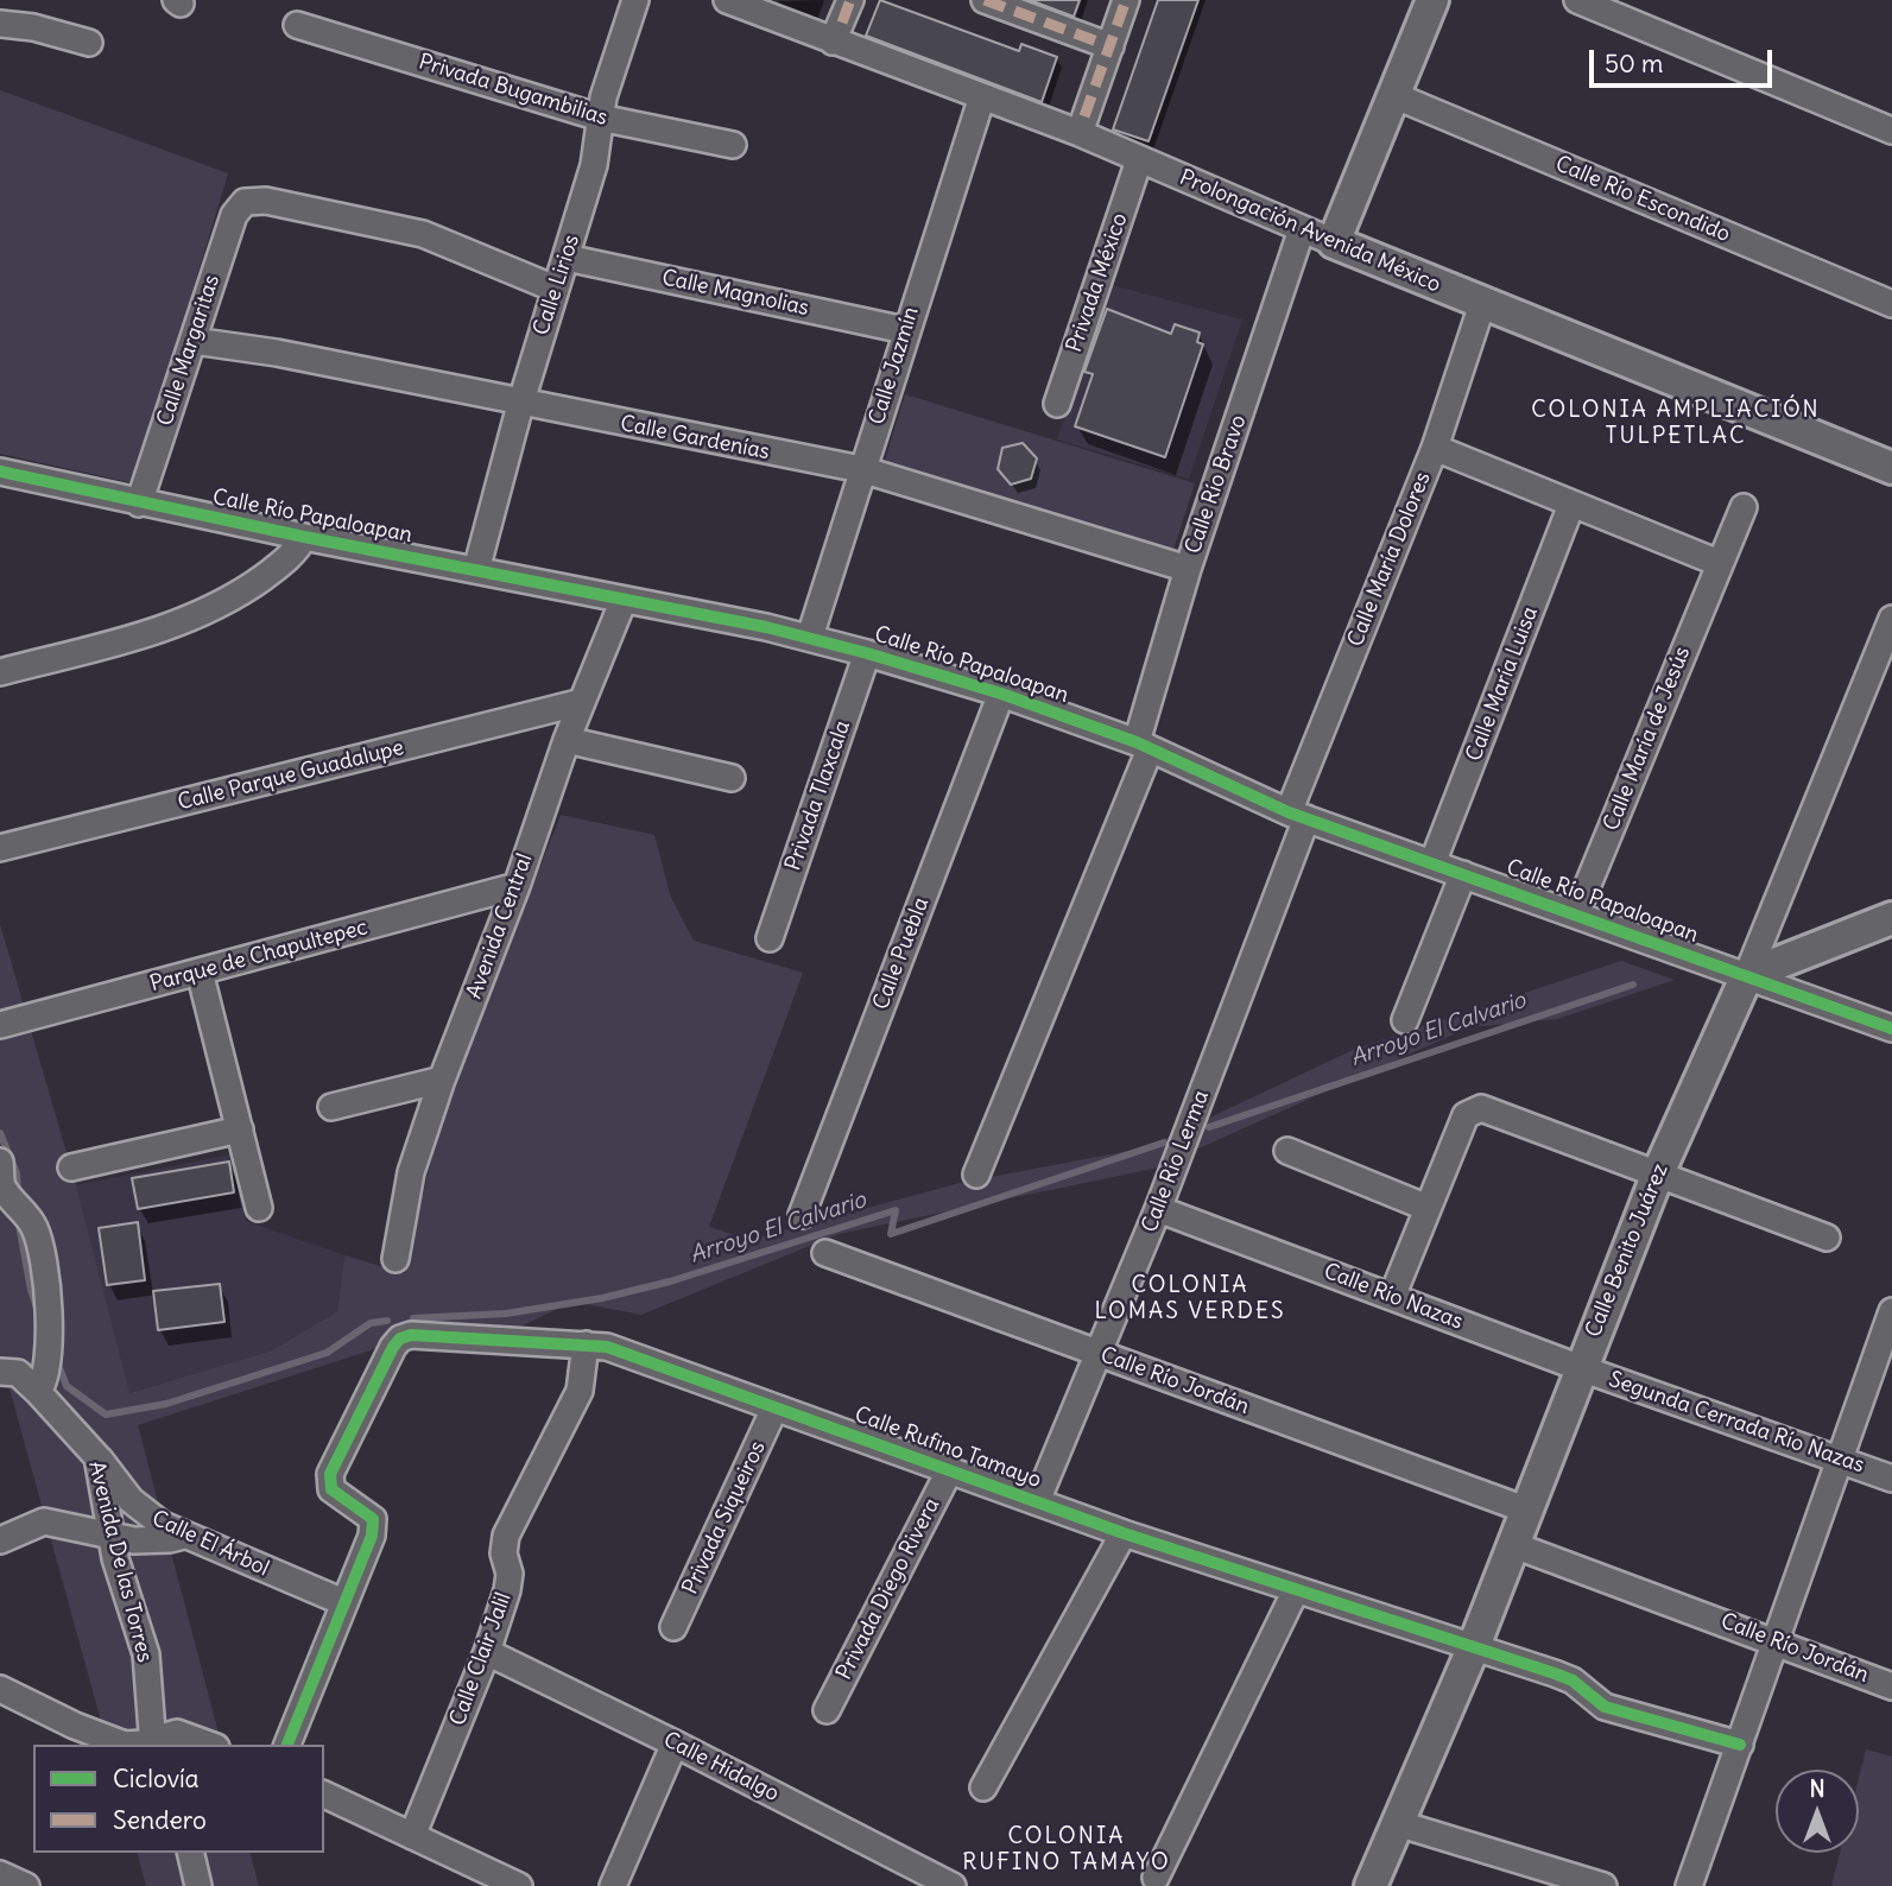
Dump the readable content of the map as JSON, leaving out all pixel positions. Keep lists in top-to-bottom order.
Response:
{
  "streets": {
    "street": [
      "Privada Bugambilias",
      "Calle Río Escondido",
      "Prolongación Avenida México",
      "Privada México",
      "Calle Lirios",
      "Calle Magnolias",
      "Calle Margaritas",
      "Calle Jazmín",
      "Calle Gardenías",
      "Calle Río Bravo",
      "Calle Río Papaloapan",
      "Calle María Dolores",
      "Calle María Luisa",
      "Calle María de Jesús",
      "Calle Parque Guadalupe",
      "Privada Tlaxcala",
      "Avenida Central",
      "Calle Puebla",
      "Parque de Chapultepec",
      "Calle Río Lerma",
      "Calle Benito Juárez",
      "Calle Río Nazas",
      "Calle Río Jordán",
      "Segunda Cerrada Río Nazas",
      "Calle Rufino Tamayo",
      "Privada Siqueiros",
      "Calle El Árbol",
      "Avenida De las Torres",
      "Privada Diego Rivera",
      "Calle Clair Jalil",
      "Calle Hidalgo"
    ]
  },
  "crossings": [
    ["Privada Bugambilias", "Calle Lirios"],
    ["Prolongación Avenida México", "Privada México"],
    ["Prolongación Avenida México", "Calle Jazmín"],
    ["Prolongación Avenida México", "Calle Río Bravo"],
    ["Prolongación Avenida México", "Calle María Dolores"],
    ["Calle Lirios", "Calle Magnolias"],
    ["Calle Lirios", "Calle Margaritas"],
    ["Calle Lirios", "Calle Gardenías"],
    ["Calle Lirios", "Calle Río Papaloapan"],
    ["Calle Magnolias", "Calle Jazmín"],
    ["Calle Margaritas", "Calle Gardenías"],
    ["Calle Margaritas", "Calle Río Papaloapan"],
    ["Calle Jazmín", "Calle Gardenías"],
    ["Calle Jazmín", "Calle Río Papaloapan"],
    ["Calle Gardenías", "Calle Río Bravo"],
    ["Calle Río Bravo", "Calle Río Papaloapan"],
    ["Calle Río Papaloapan", "Calle María Dolores"],
    ["Calle Río Papaloapan", "Calle María Luisa"],
    ["Calle Río Papaloapan", "Calle María de Jesús"],
    ["Calle Río Papaloapan", "Privada Tlaxcala"],
    ["Calle Río Papaloapan", "Avenida Central"],
    ["Calle Río Papaloapan", "Calle Puebla"],
    ["Calle Río Papaloapan", "Calle Río Lerma"],
    ["Calle Río Papaloapan", "Calle Benito Juárez"],
    ["Calle María Dolores", "Calle Río Lerma"],
    ["Calle Parque Guadalupe", "Avenida Central"],
    ["Avenida Central", "Parque de Chapultepec"],
    ["Calle Río Lerma", "Calle Río Nazas"],
    ["Calle Río Lerma", "Calle Río Jordán"],
    ["Calle Río Lerma", "Calle Rufino Tamayo"],
    ["Calle Benito Juárez", "Calle Río Nazas"],
    ["Calle Benito Juárez", "Calle Río Jordán"],
    ["Calle Benito Juárez", "Segunda Cerrada Río Nazas"],
    ["Calle Benito Juárez", "Calle Rufino Tamayo"],
    ["Calle Río Nazas", "Segunda Cerrada Río Nazas"],
    ["Calle Rufino Tamayo", "Privada Siqueiros"],
    ["Calle Rufino Tamayo", "Calle El Árbol"],
    ["Calle Rufino Tamayo", "Privada Diego Rivera"],
    ["Calle Rufino Tamayo", "Calle Clair Jalil"],
    ["Calle El Árbol", "Avenida De las Torres"],
    ["Calle Clair Jalil", "Calle Hidalgo"]
  ],
  "districts": ["COLONIA AMPLIACIÓN TULPETLAC", "COLONIA LOMAS VERDES", "COLONIA RUFINO TAMAYO"],
  "water": ["Arroyo El Calvario"],
  "legend": ["Ciclovía", "Sendero"],
  "scale_bar": "50 m",
  "north": "top"
}
